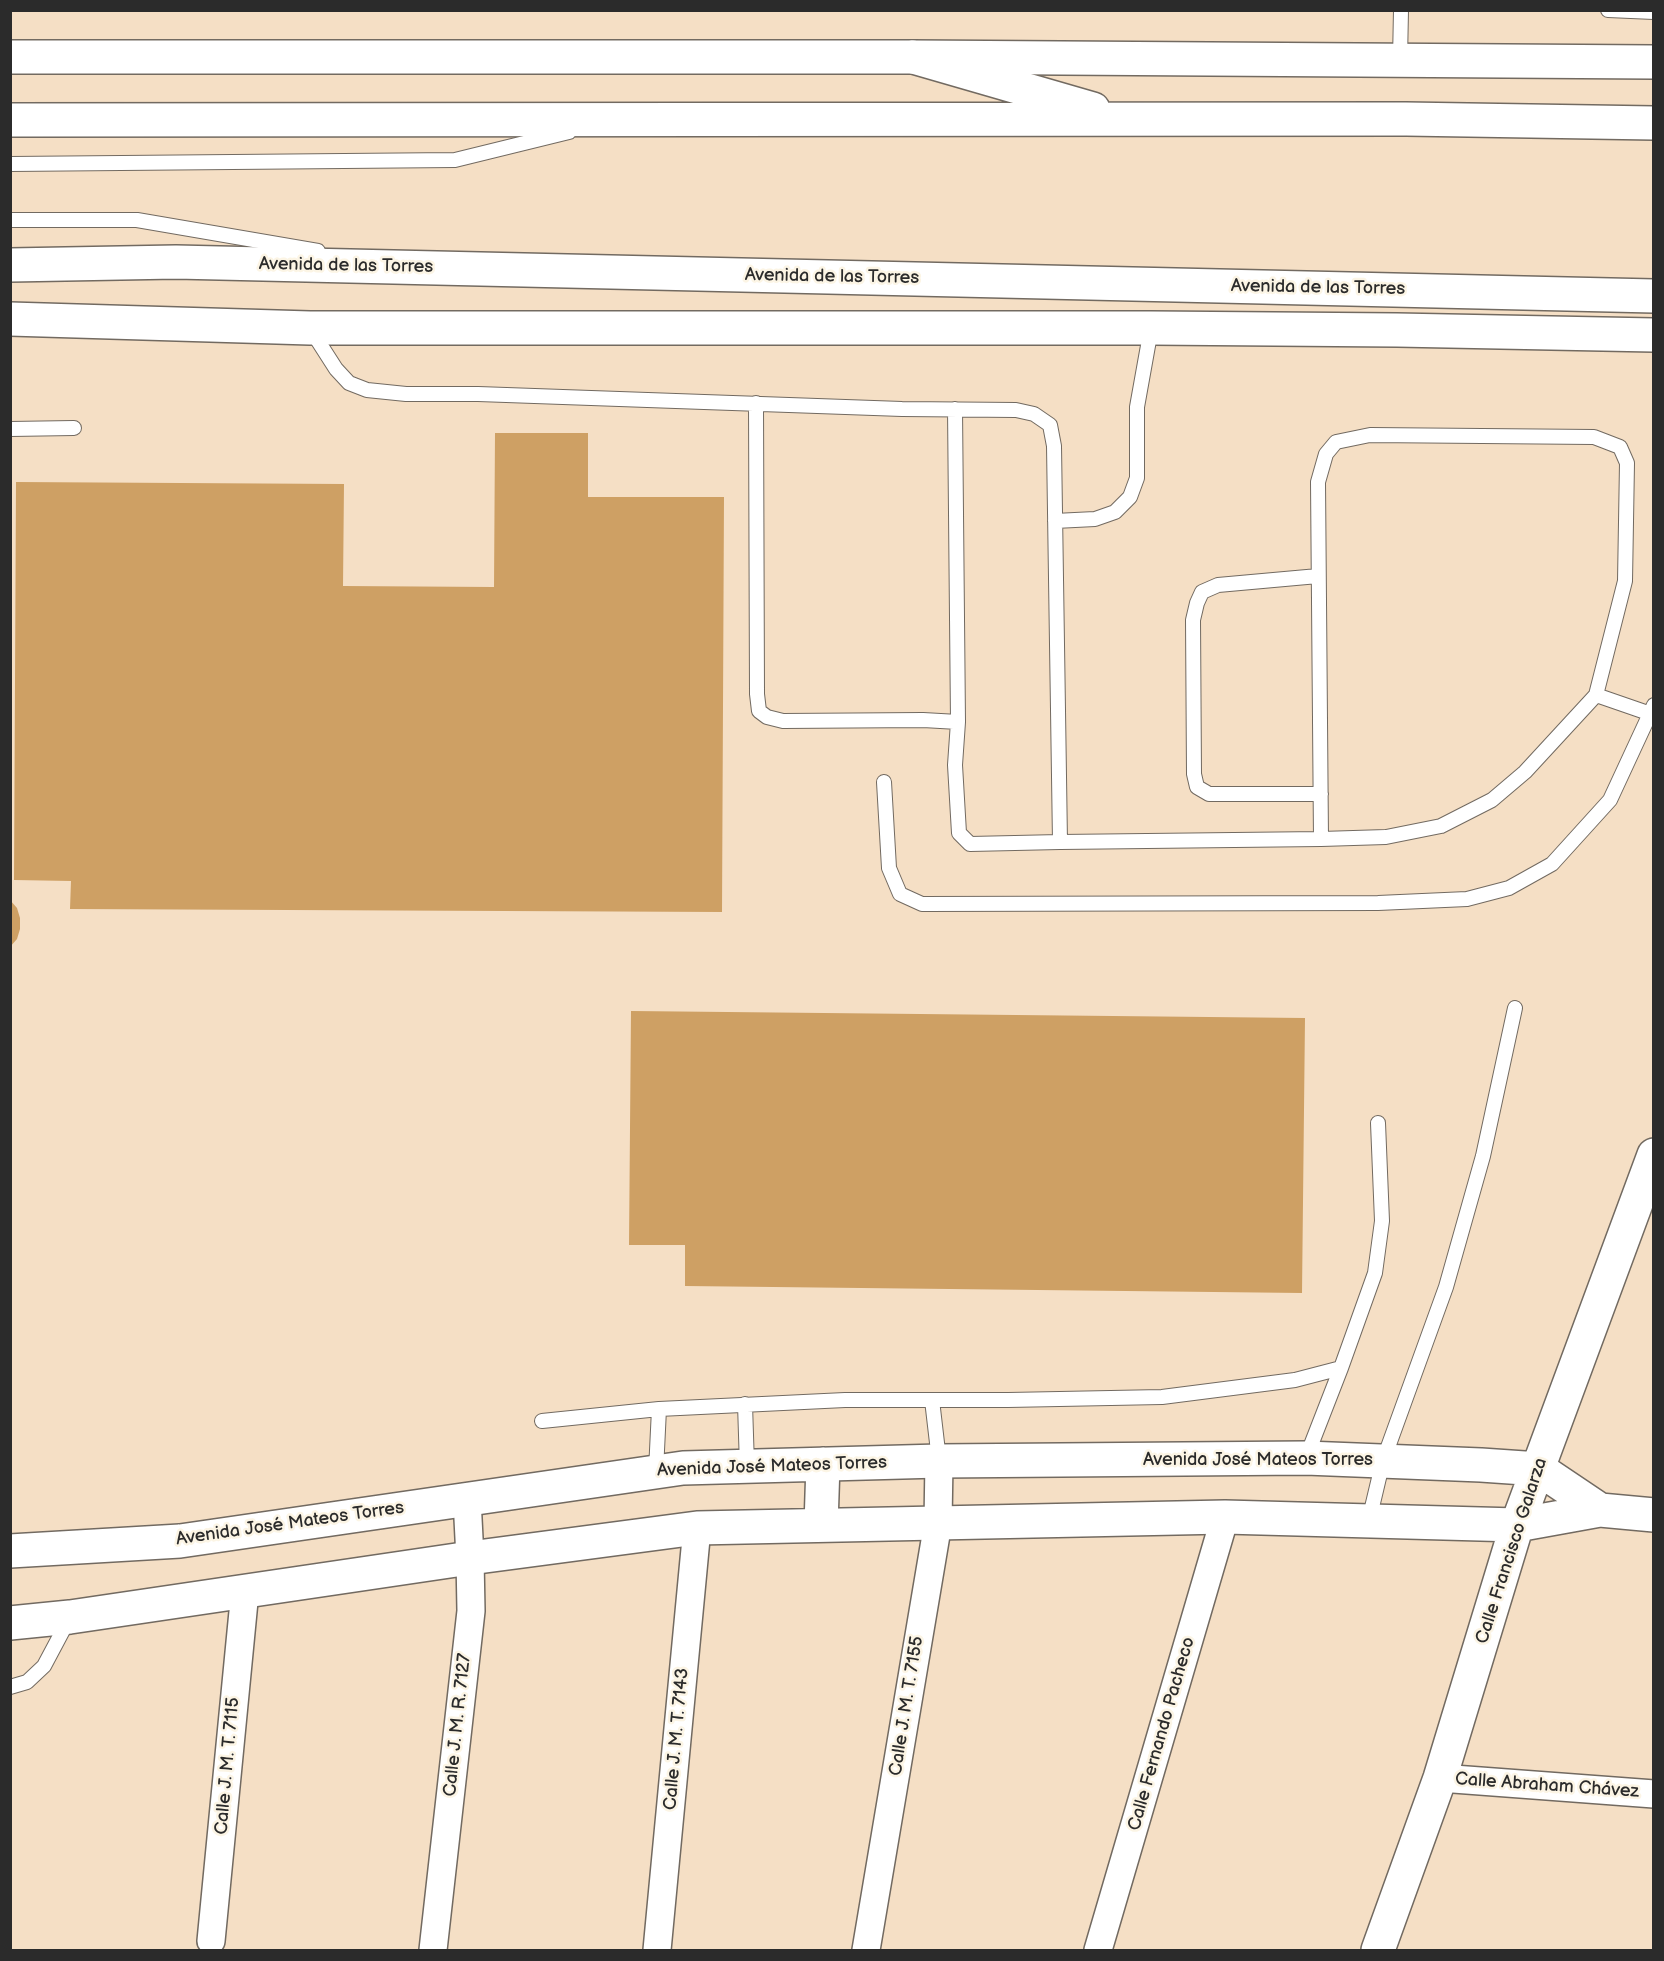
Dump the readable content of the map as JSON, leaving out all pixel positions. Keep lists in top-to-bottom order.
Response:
{
  "streets": {
    "main road": ["Avenida de las Torres", "Avenida José Mateos Torres", "Calle Francisco Galarza"],
    "street": [
      "Calle J. M. T. 7155",
      "Calle J. M. R. 7127",
      "Calle Fernando Pacheco",
      "Calle J. M. T. 7143",
      "Calle J. M. T. 7115",
      "Calle Abraham Chávez"
    ]
  },
  "crossings": [
    ["Avenida José Mateos Torres", "Calle Francisco Galarza"],
    ["Avenida José Mateos Torres", "Calle J. M. T. 7155"],
    ["Avenida José Mateos Torres", "Calle J. M. R. 7127"],
    ["Calle Francisco Galarza", "Calle Abraham Chávez"]
  ]
}
